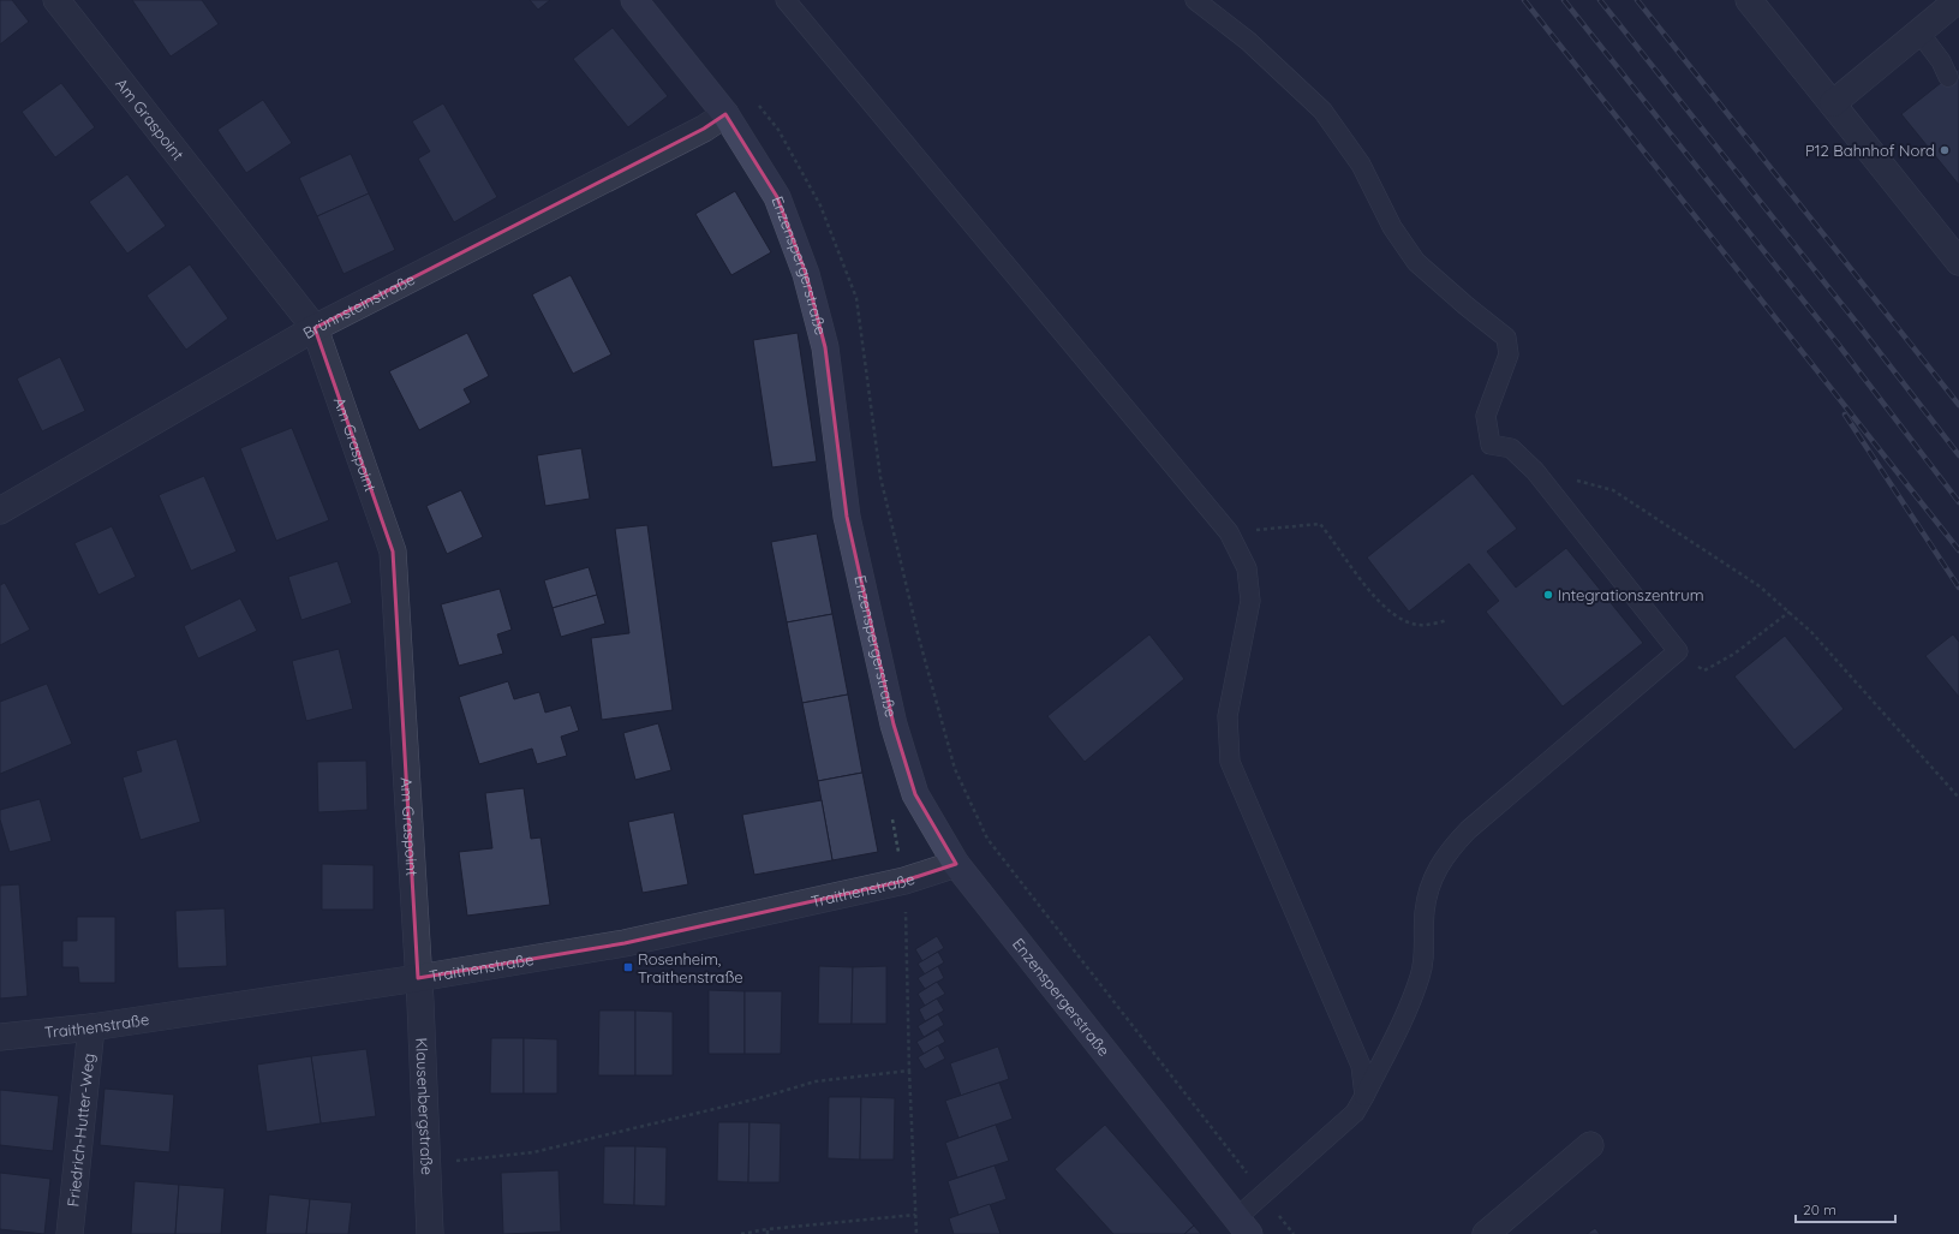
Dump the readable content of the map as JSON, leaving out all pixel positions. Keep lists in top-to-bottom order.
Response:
{
  "streets": {
    "street": [
      "Am Graspoint",
      "Enzenspergerstraße",
      "Brünnsteinstraße",
      "Traithenstraße",
      "Klausenbergstraße",
      "Friedrich-Hutter-Weg"
    ]
  },
  "crossings": [
    ["Am Graspoint", "Brünnsteinstraße"],
    ["Am Graspoint", "Traithenstraße"],
    ["Am Graspoint", "Klausenbergstraße"],
    ["Enzenspergerstraße", "Brünnsteinstraße"],
    ["Enzenspergerstraße", "Traithenstraße"],
    ["Traithenstraße", "Klausenbergstraße"],
    ["Traithenstraße", "Friedrich-Hutter-Weg"]
  ],
  "places": {
    "other": ["P12 Bahnhof Nord", "Integrationszentrum"],
    "transit": ["Rosenheim, Traithenstraße"]
  },
  "scale_bar": "20 m"
}
